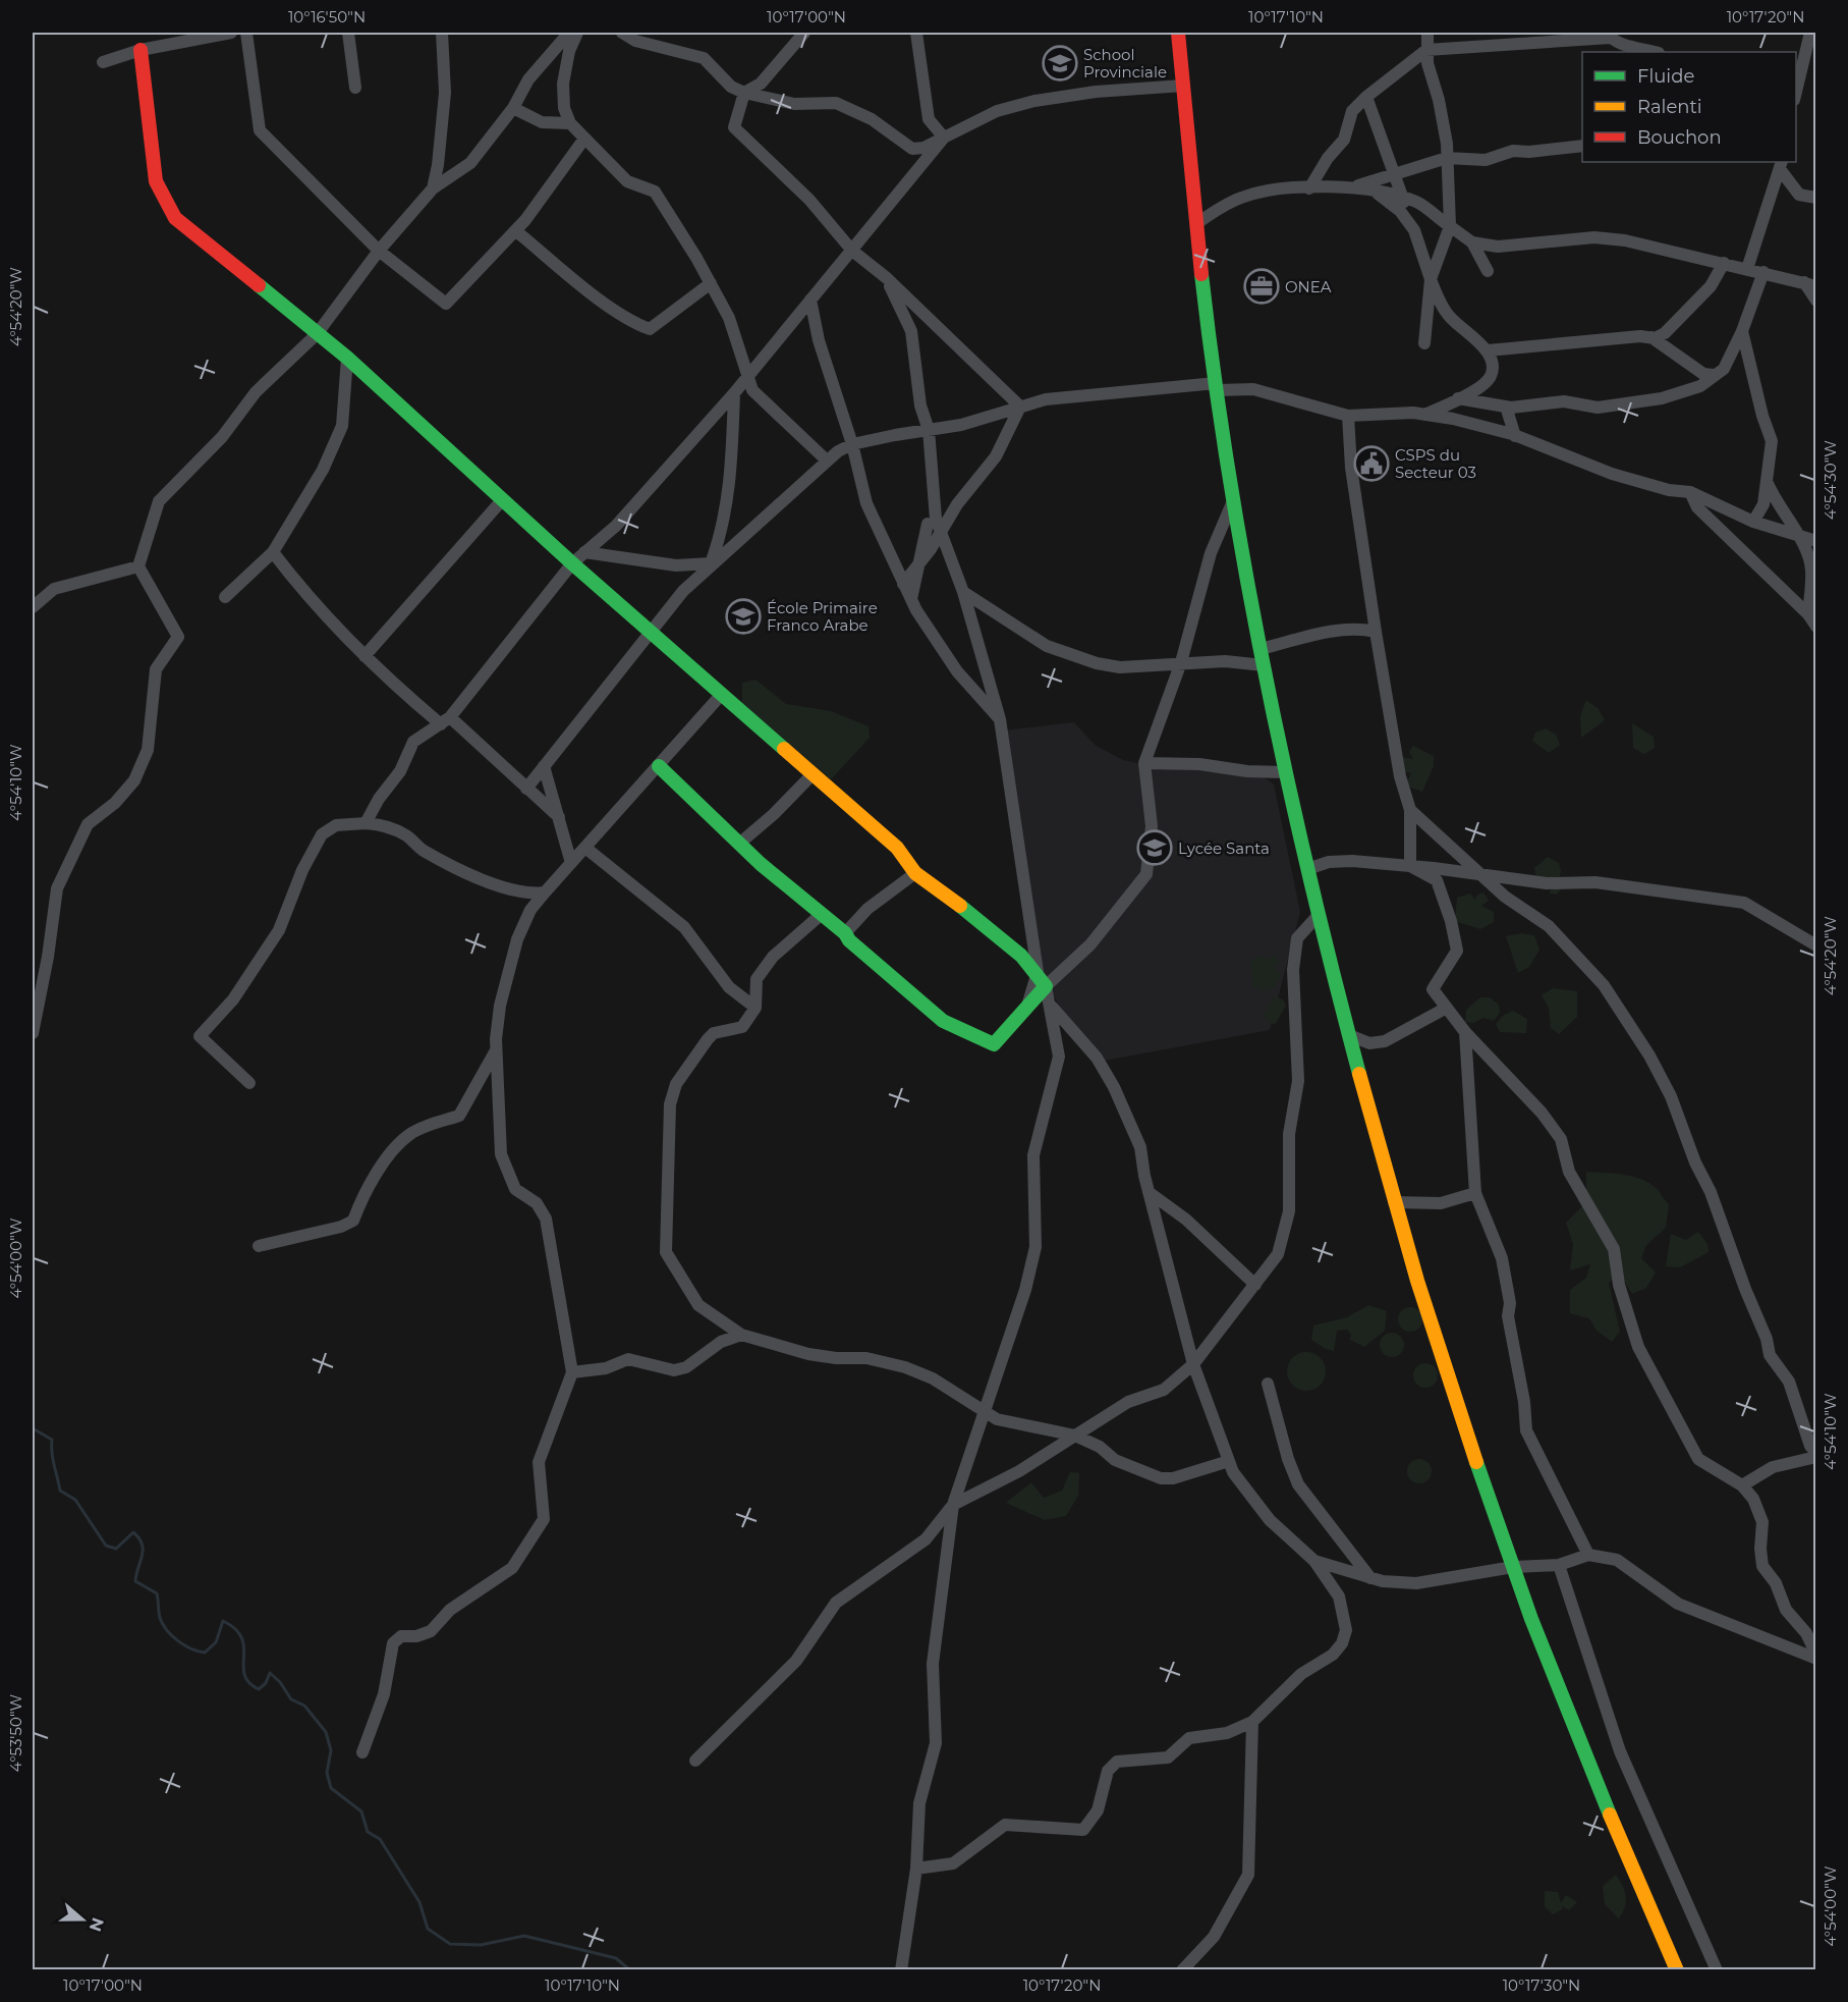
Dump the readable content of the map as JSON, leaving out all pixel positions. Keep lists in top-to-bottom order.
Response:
{
  "places": {
    "school or university": ["School Provinciale", "École Primaire Franco Arabe", "Lycée Santa"],
    "office": ["ONEA"],
    "public building": ["CSPS du Secteur 03"]
  },
  "legend": ["Fluide", "Ralenti", "Bouchon"],
  "north": "right",
  "coordinates": [
    "10°16'50\"N",
    "10°17'00\"N",
    "10°17'10\"N",
    "10°17'20\"N",
    "4°54'20\"W",
    "4°54'30\"W",
    "4°54'10\"W",
    "4°54'00\"W",
    "4°53'50\"W",
    "10°17'30\"N"
  ]
}
